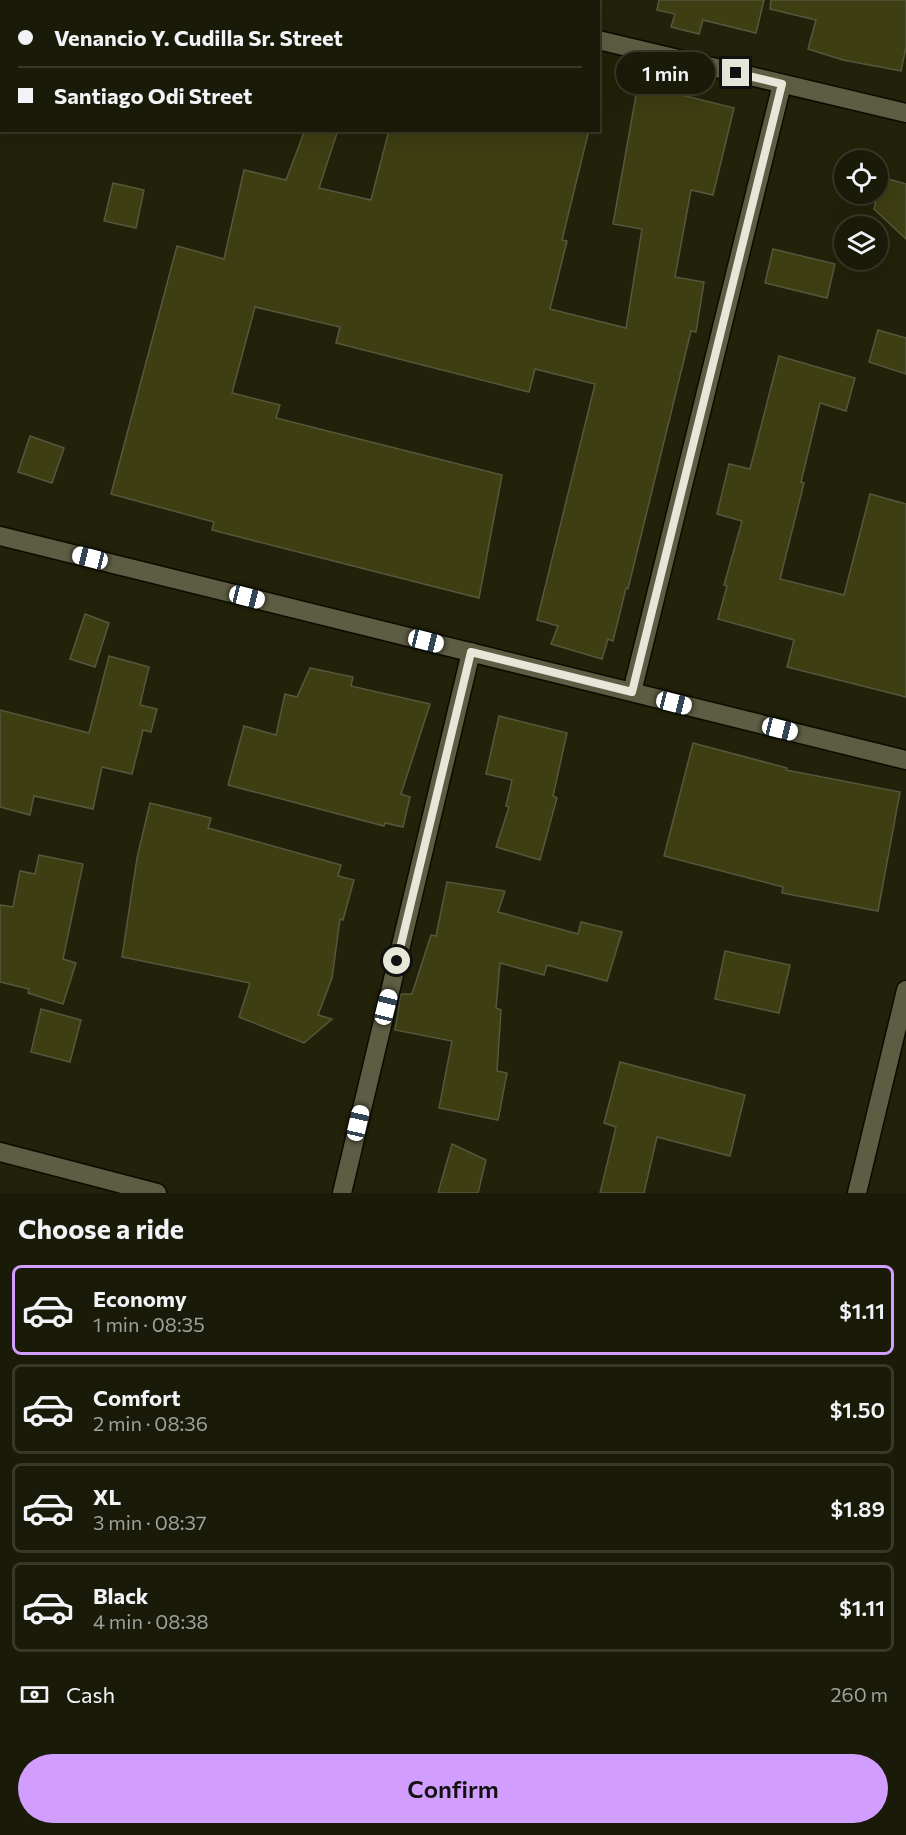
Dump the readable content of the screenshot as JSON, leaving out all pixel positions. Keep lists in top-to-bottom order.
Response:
{
  "page": {
    "banner": ["Venancio Y. Cudilla Sr. Street", "Santiago Odi Street"],
    "bubble": "1 min",
    "heading": "Choose a ride",
    "list": [
      {
        "name": "Economy",
        "note": "1 min · 08:35",
        "value": "$1.11"
      },
      {
        "name": "Comfort",
        "note": "2 min · 08:36",
        "value": "$1.50"
      },
      {
        "name": "XL",
        "note": "3 min · 08:37",
        "value": "$1.89"
      },
      {
        "name": "Black",
        "note": "4 min · 08:38",
        "value": "$1.11"
      }
    ],
    "pay": ["Cash", "260 m"],
    "buttons": "Confirm"
  }
}
